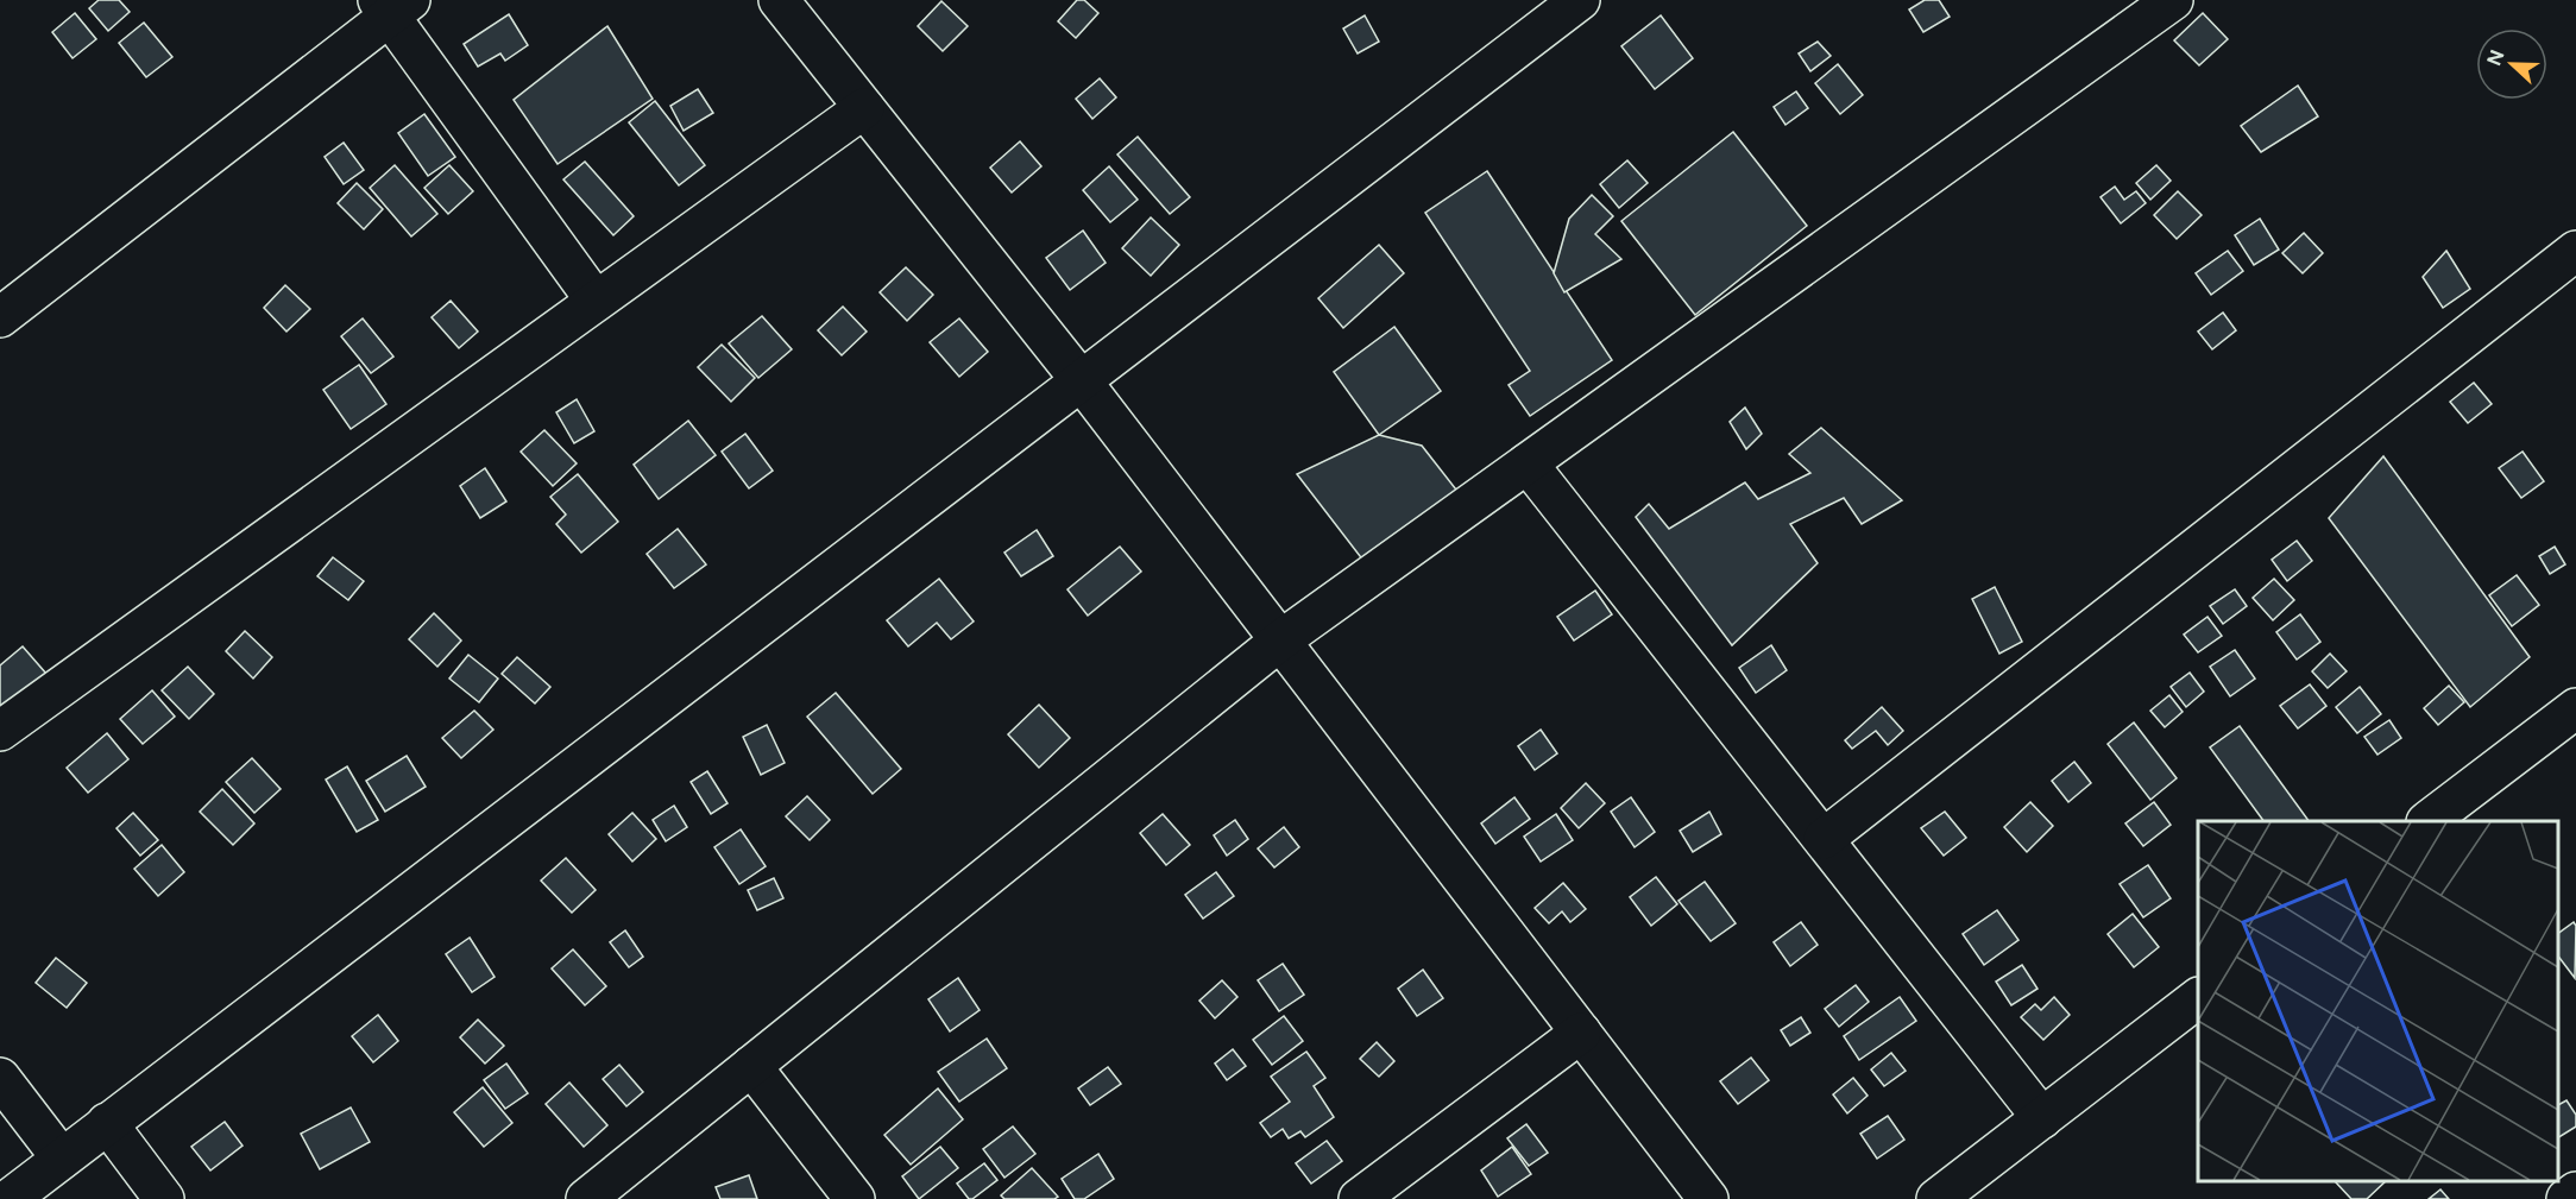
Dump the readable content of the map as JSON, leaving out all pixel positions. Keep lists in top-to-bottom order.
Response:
{
  "north": "left"
}
